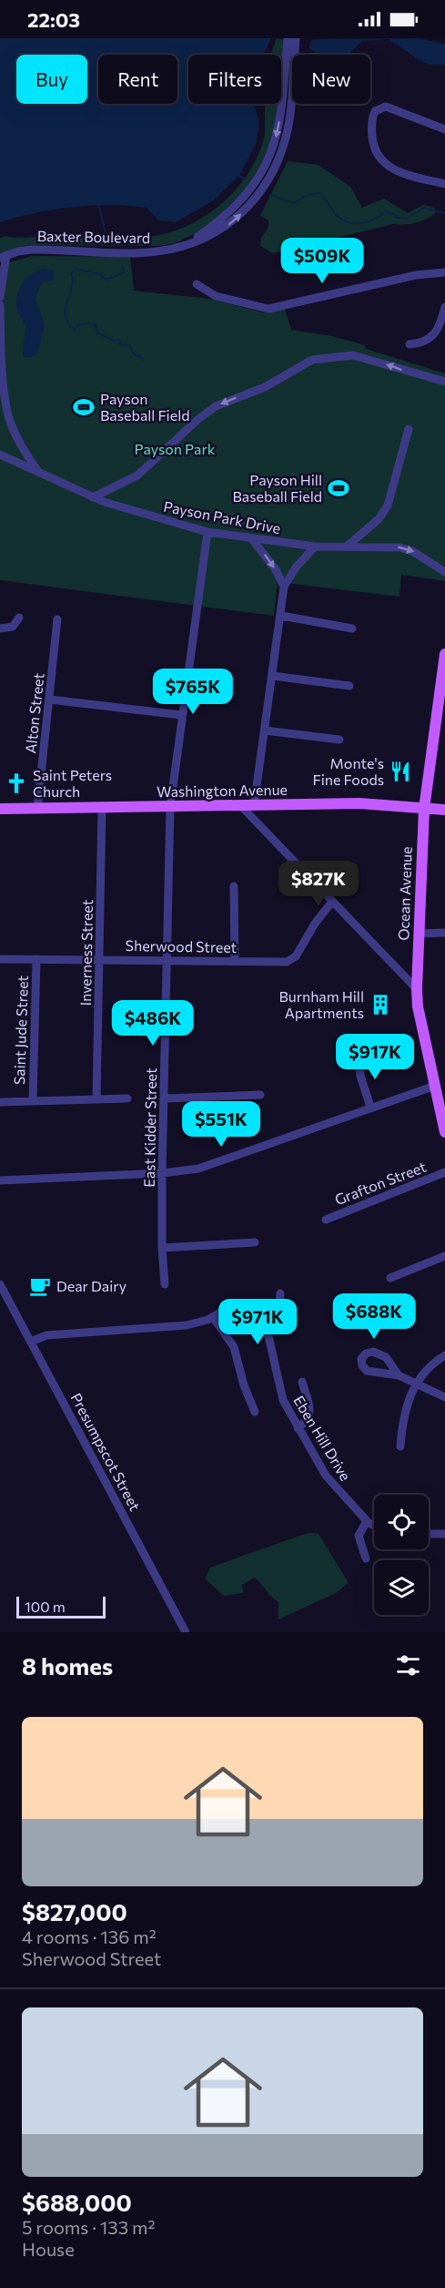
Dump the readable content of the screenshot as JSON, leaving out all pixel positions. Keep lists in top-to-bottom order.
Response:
{
  "streets": {
    "main road": ["Washington Avenue", "Ocean Avenue"],
    "street": [
      "Baxter Boulevard",
      "Payson Park Drive",
      "Alton Street",
      "Sherwood Street",
      "Inverness Street",
      "Saint Jude Street",
      "East Kidder Street",
      "Grafton Street",
      "Eben Hill Drive",
      "Presumpscot Street"
    ]
  },
  "crossings": [
    ["Payson Park Drive", "East Kidder Street"],
    ["Alton Street", "Washington Avenue"],
    ["Washington Avenue", "Ocean Avenue"],
    ["Washington Avenue", "Inverness Street"],
    ["Washington Avenue", "East Kidder Street"],
    ["Sherwood Street", "Inverness Street"],
    ["Sherwood Street", "Saint Jude Street"],
    ["Sherwood Street", "East Kidder Street"]
  ],
  "parks": ["Payson Park"],
  "places": {
    "sports": ["Payson Baseball Field", "Payson Hill Baseball Field"],
    "restaurant": ["Monte's Fine Foods"],
    "church": ["Saint Peters Church"],
    "building": ["Burnham Hill Apartments"],
    "cafe": ["Dear Dairy"]
  },
  "scale_bar": "100 m",
  "page": {
    "status": "22:03",
    "chip": [
      "Buy",
      "Rent",
      "Filters",
      "New"
    ],
    "price": [
      "$509K",
      "$765K",
      "$827K",
      "$486K",
      "$917K",
      "$551K",
      "$688K",
      "$971K"
    ],
    "scale": "100 m",
    "heading": "8 homes",
    "list": [
      {
        "name": "$827,000",
        "note": "4 rooms · 136 m² · Sherwood Street"
      },
      {
        "name": "$688,000",
        "note": "5 rooms · 133 m² · House"
      }
    ]
  }
}
